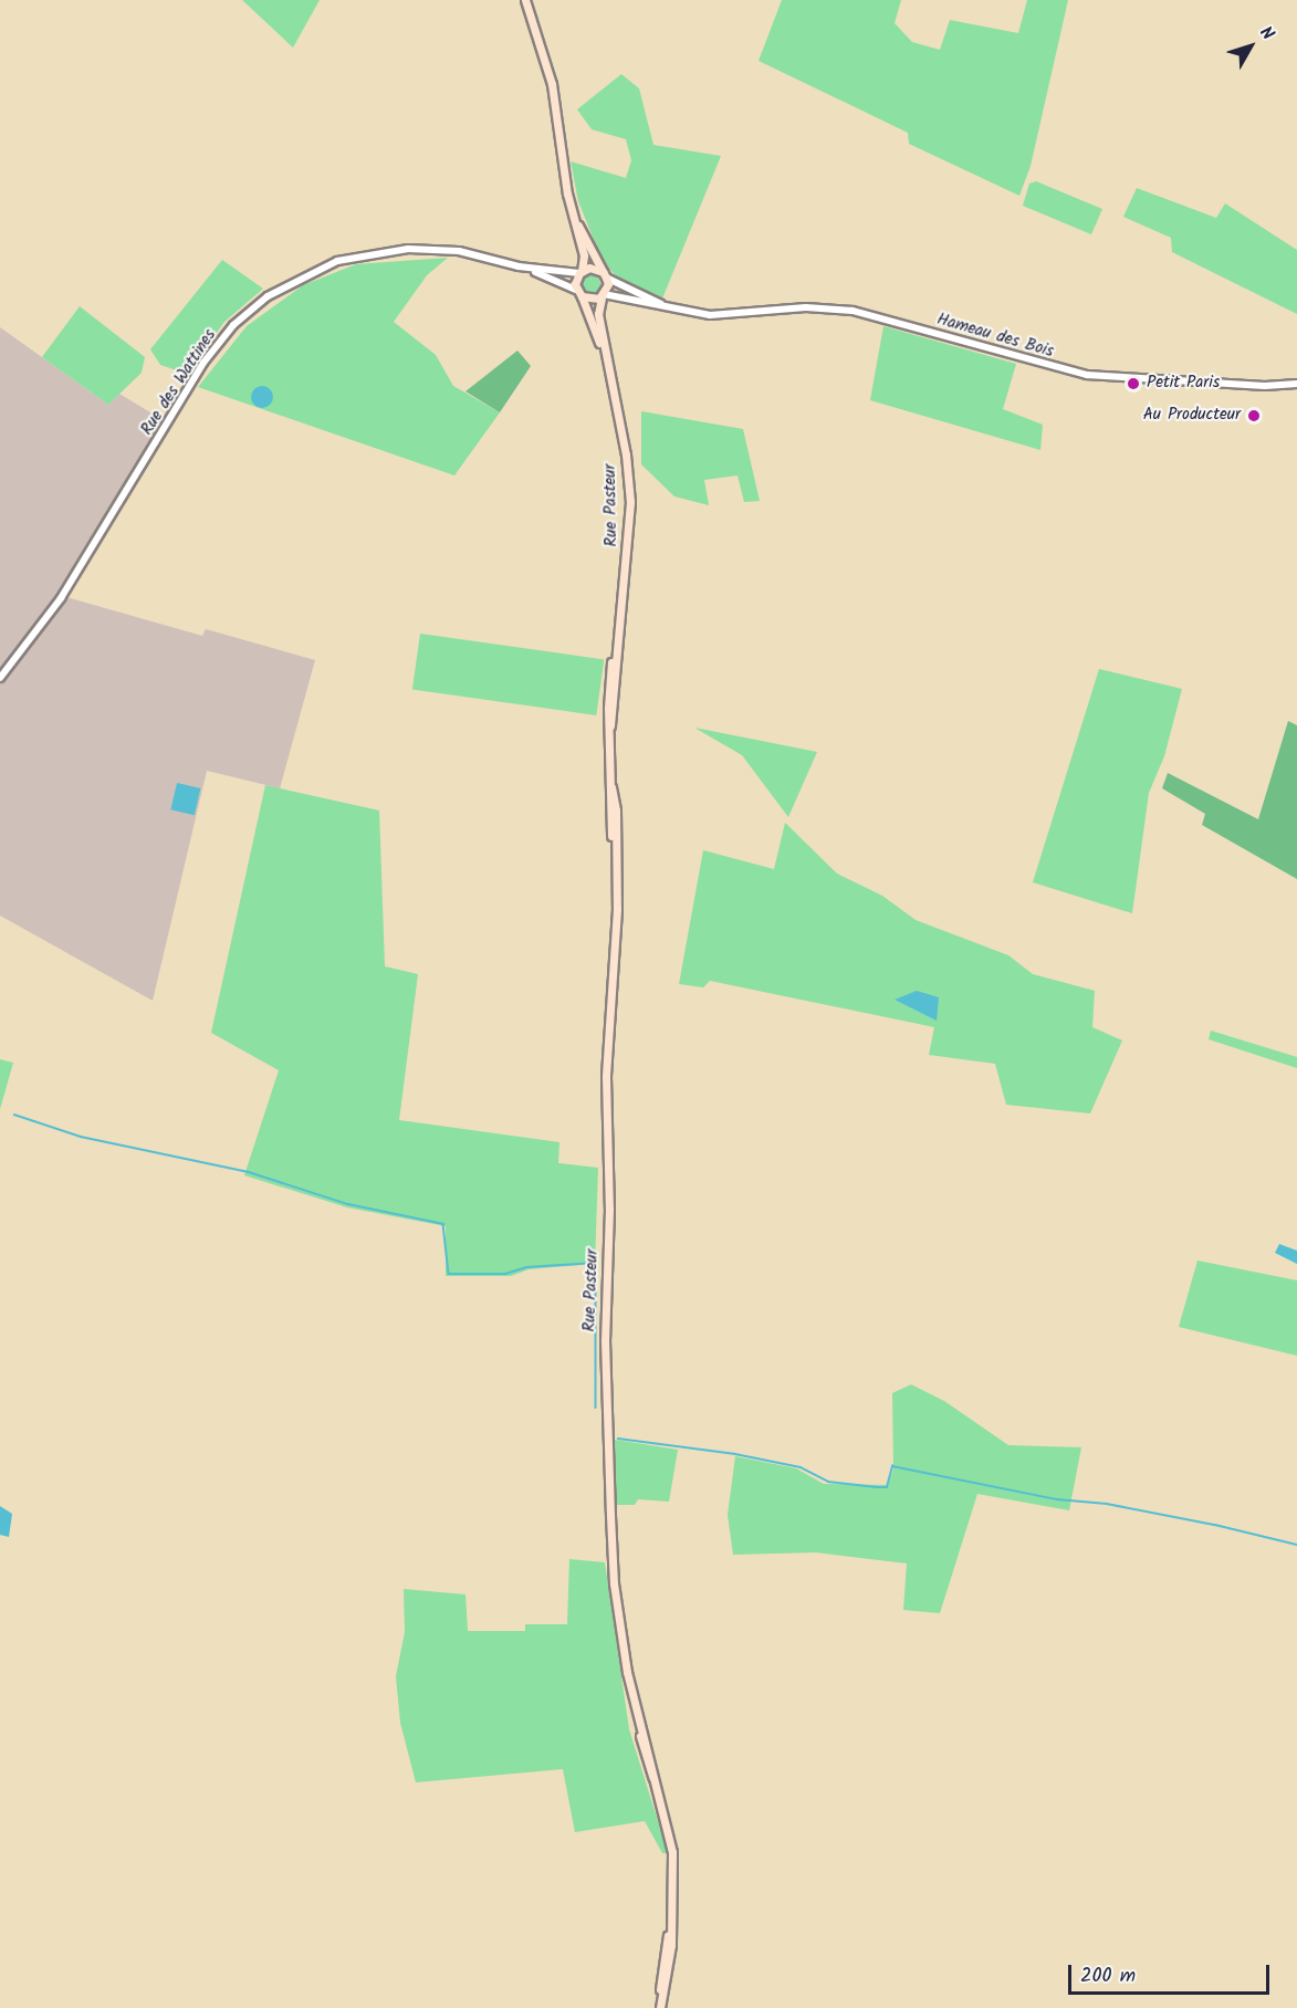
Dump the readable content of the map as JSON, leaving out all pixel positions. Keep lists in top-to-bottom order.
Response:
{
  "streets": {
    "main road": ["Rue Pasteur"],
    "street": ["Hameau des Bois", "Rue des Wattines"]
  },
  "crossings": [
    ["Hameau des Bois", "Rue des Wattines"],
    ["Hameau des Bois", "Rue Pasteur"],
    ["Rue des Wattines", "Rue Pasteur"]
  ],
  "places": ["Petit Paris", "Au Producteur"],
  "scale_bar": "200 m",
  "north": "top right"
}
